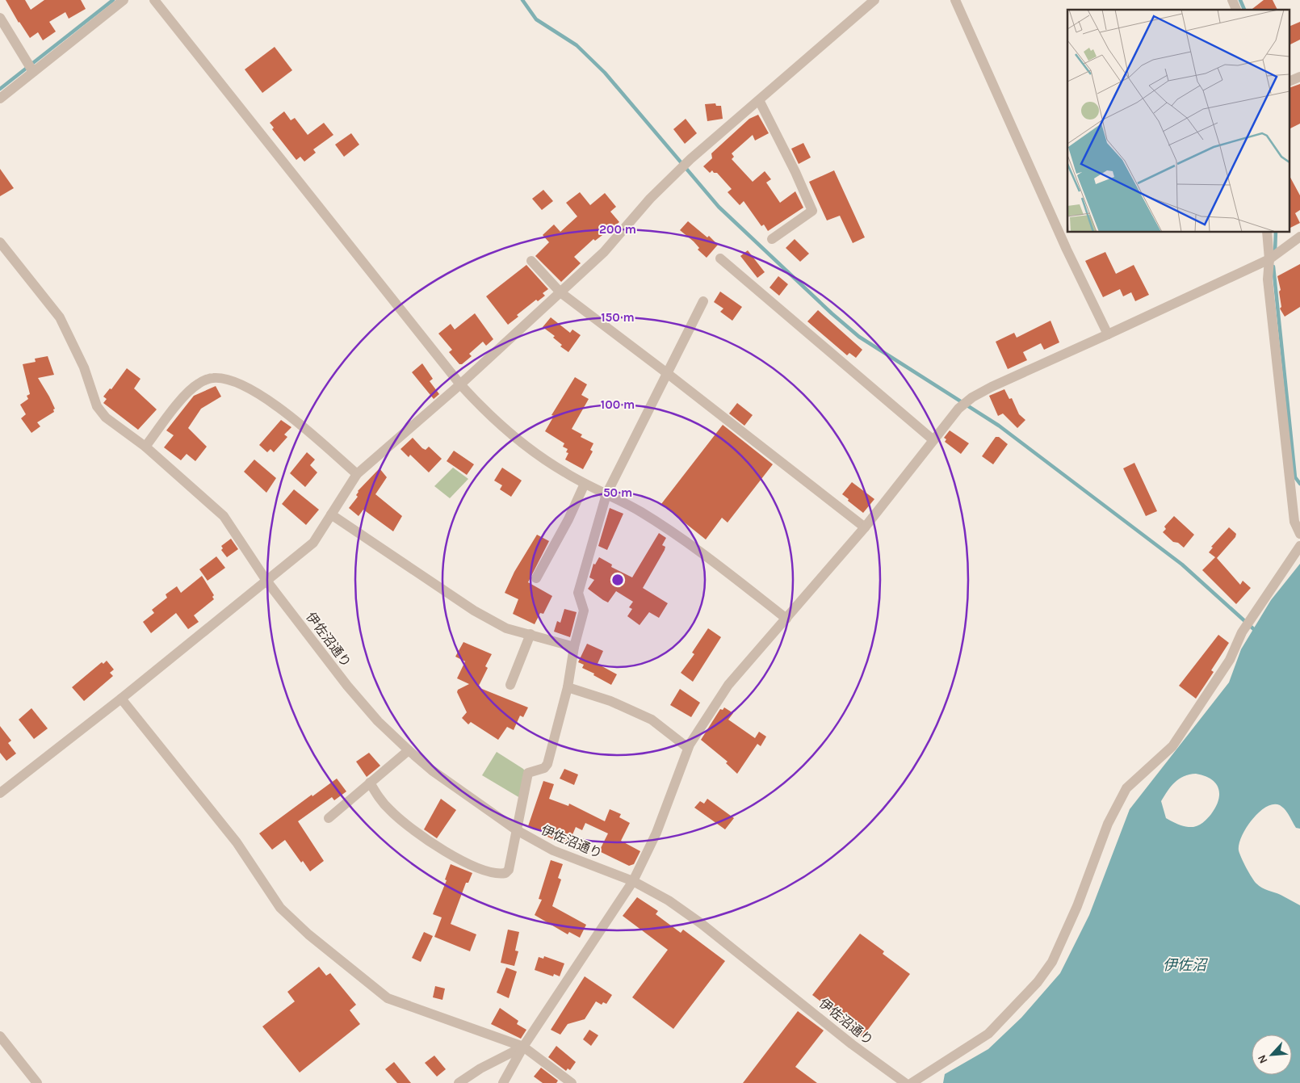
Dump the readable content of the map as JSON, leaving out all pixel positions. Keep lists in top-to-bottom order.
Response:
{
  "streets": {
    "street": ["伊佐沼通り"]
  },
  "water": ["伊佐沼"],
  "north": "bottom left",
  "rings": [
    "200 m",
    "150 m",
    "100 m",
    "50 m"
  ]
}
